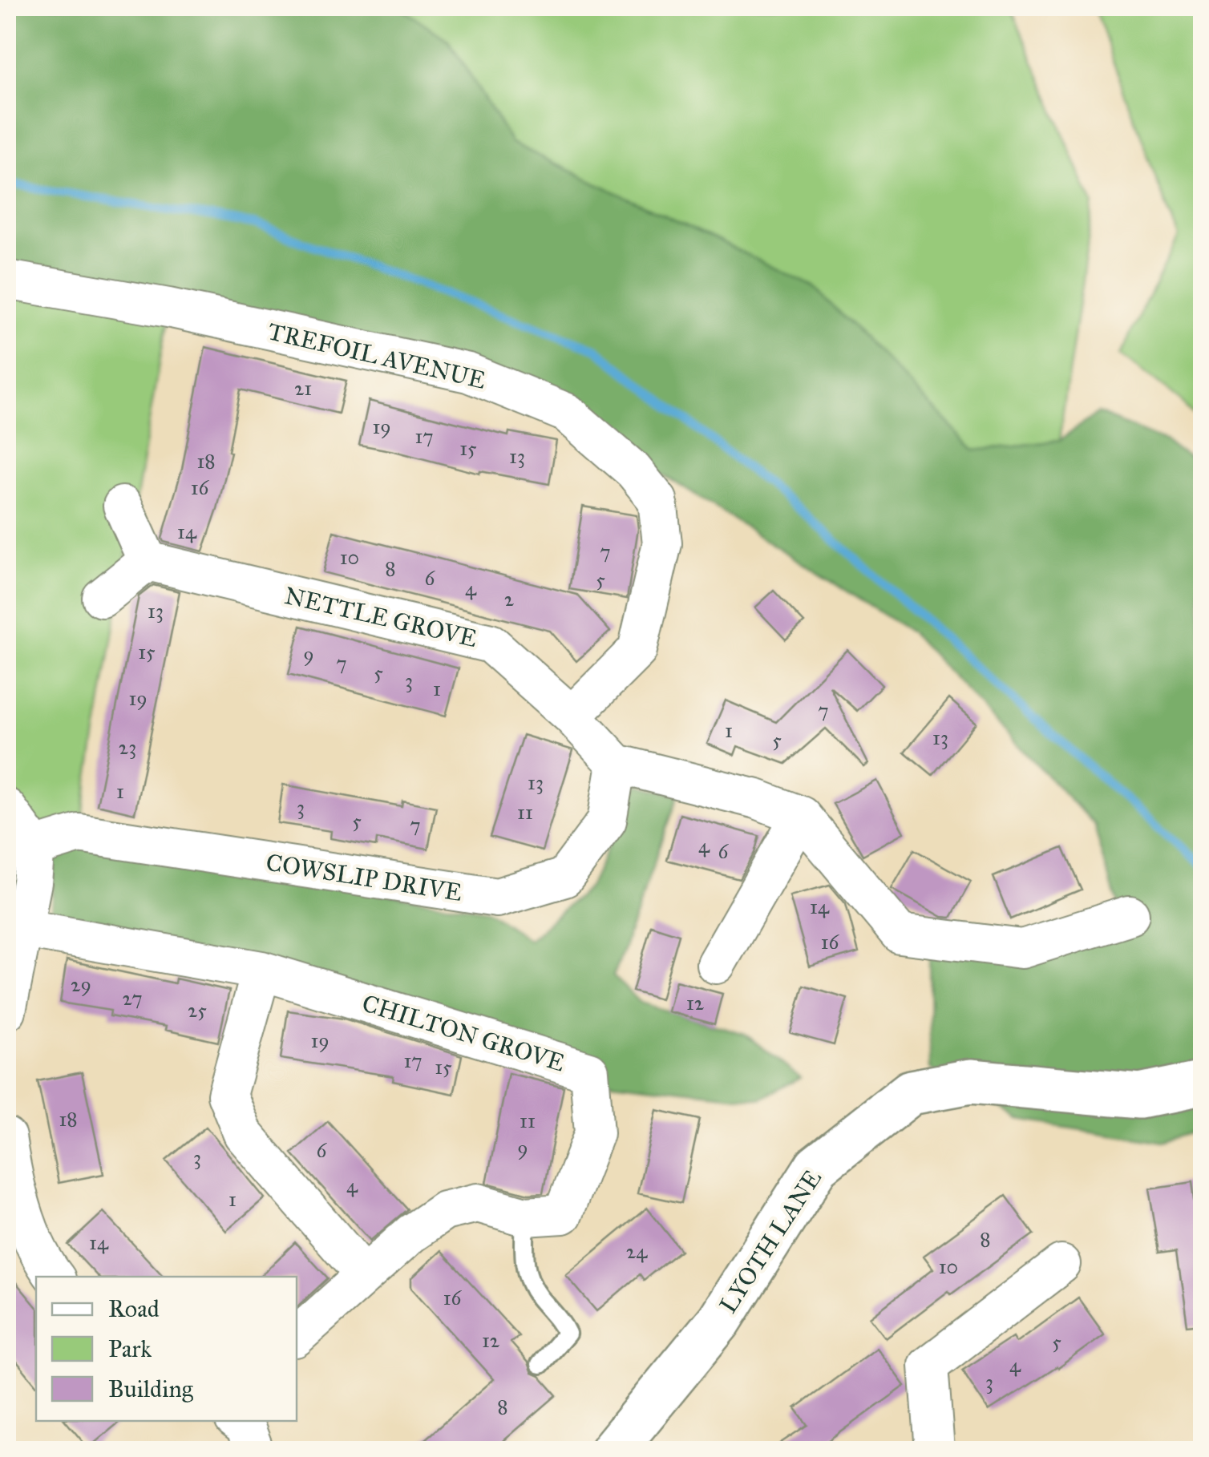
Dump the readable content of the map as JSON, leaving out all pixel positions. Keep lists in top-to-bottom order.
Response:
{
  "streets": {
    "street": [
      "TREFOIL AVENUE",
      "NETTLE GROVE",
      "COWSLIP DRIVE",
      "CHILTON GROVE",
      "LYOTH LANE"
    ]
  },
  "crossings": [
    ["TREFOIL AVENUE", "NETTLE GROVE"],
    ["NETTLE GROVE", "COWSLIP DRIVE"]
  ],
  "house_numbers": [
    "21",
    "19",
    "17",
    "15",
    "13",
    "18",
    "16",
    "14",
    "7",
    "10",
    "8",
    "6",
    "5",
    "4",
    "2",
    "13",
    "15",
    "9",
    "7",
    "5",
    "3",
    "1",
    "19",
    "7",
    "1",
    "13",
    "5",
    "23",
    "13",
    "1",
    "3",
    "11",
    "5",
    "7",
    "4",
    "6",
    "14",
    "16",
    "29",
    "27",
    "12",
    "25",
    "19",
    "17",
    "15",
    "18",
    "11",
    "9",
    "6",
    "3",
    "4",
    "1",
    "8",
    "14",
    "24",
    "10",
    "16",
    "12",
    "5",
    "4",
    "3",
    "8"
  ],
  "legend": ["Road", "Park", "Building"]
}
